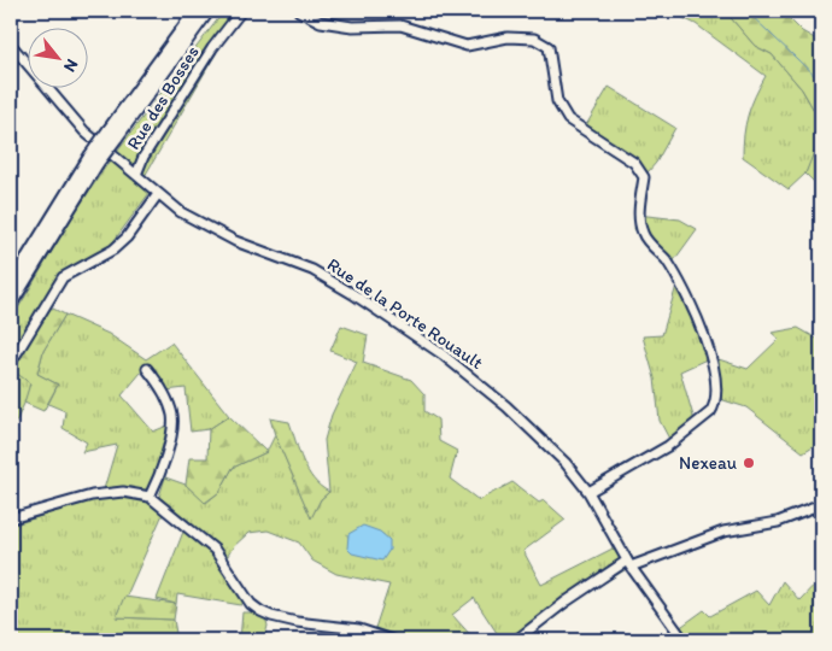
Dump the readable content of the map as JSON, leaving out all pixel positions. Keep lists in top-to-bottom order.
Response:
{
  "streets": {
    "street": ["Rue des Bosses", "Rue de la Porte Rouault"]
  },
  "crossings": [
    ["Rue des Bosses", "Rue de la Porte Rouault"]
  ],
  "places": ["Nexeau"],
  "north": "bottom right"
}
